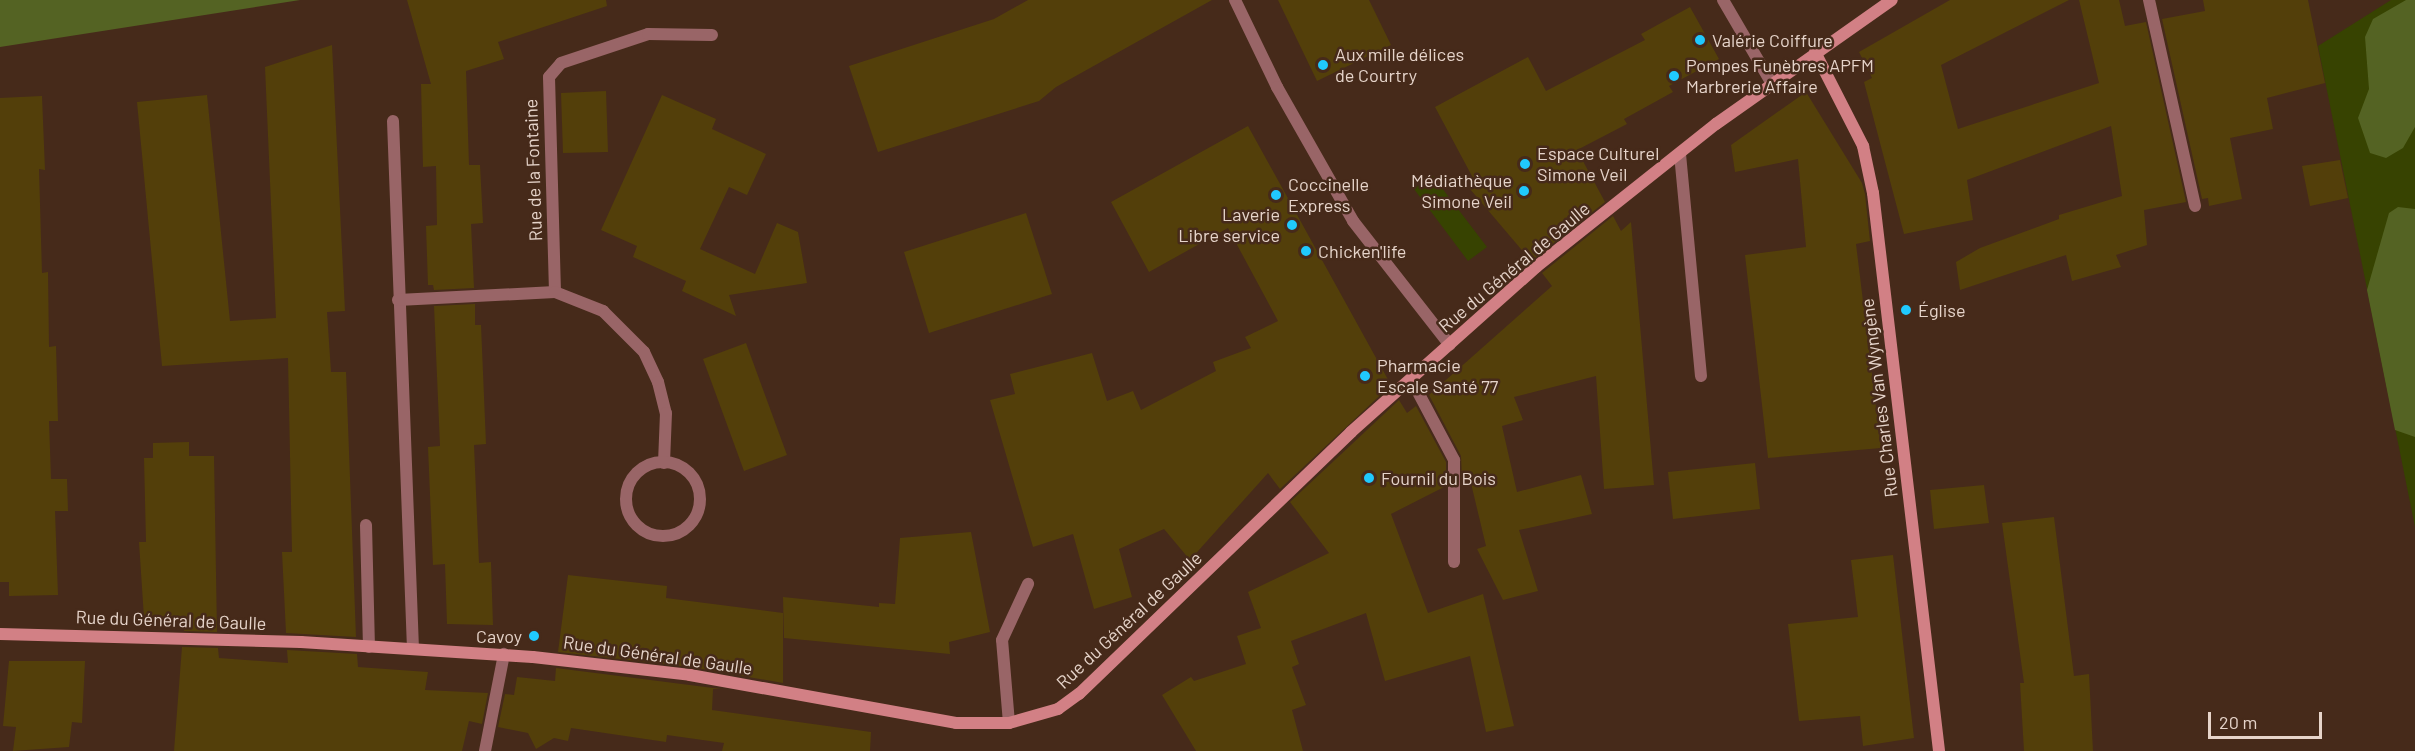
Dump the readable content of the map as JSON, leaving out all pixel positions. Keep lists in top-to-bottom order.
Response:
{
  "streets": {
    "street": ["Rue de la Fontaine", "Rue du Général de Gaulle", "Rue Charles Van Wyngène"]
  },
  "crossings": [
    ["Rue du Général de Gaulle", "Rue Charles Van Wyngène"]
  ],
  "places": [
    "Valérie Coiffure",
    "Aux mille délices de Courtry",
    "Pompes Funèbres APFM Marbrerie Affaire",
    "Espace Culturel Simone Veil",
    "Médiathèque Simone Veil",
    "Coccinelle Express",
    "Laverie Libre service",
    "Chicken'life",
    "Église",
    "Pharmacie Escale Santé 77",
    "Fournil du Bois",
    "Cavoy"
  ],
  "scale_bar": "20 m"
}
